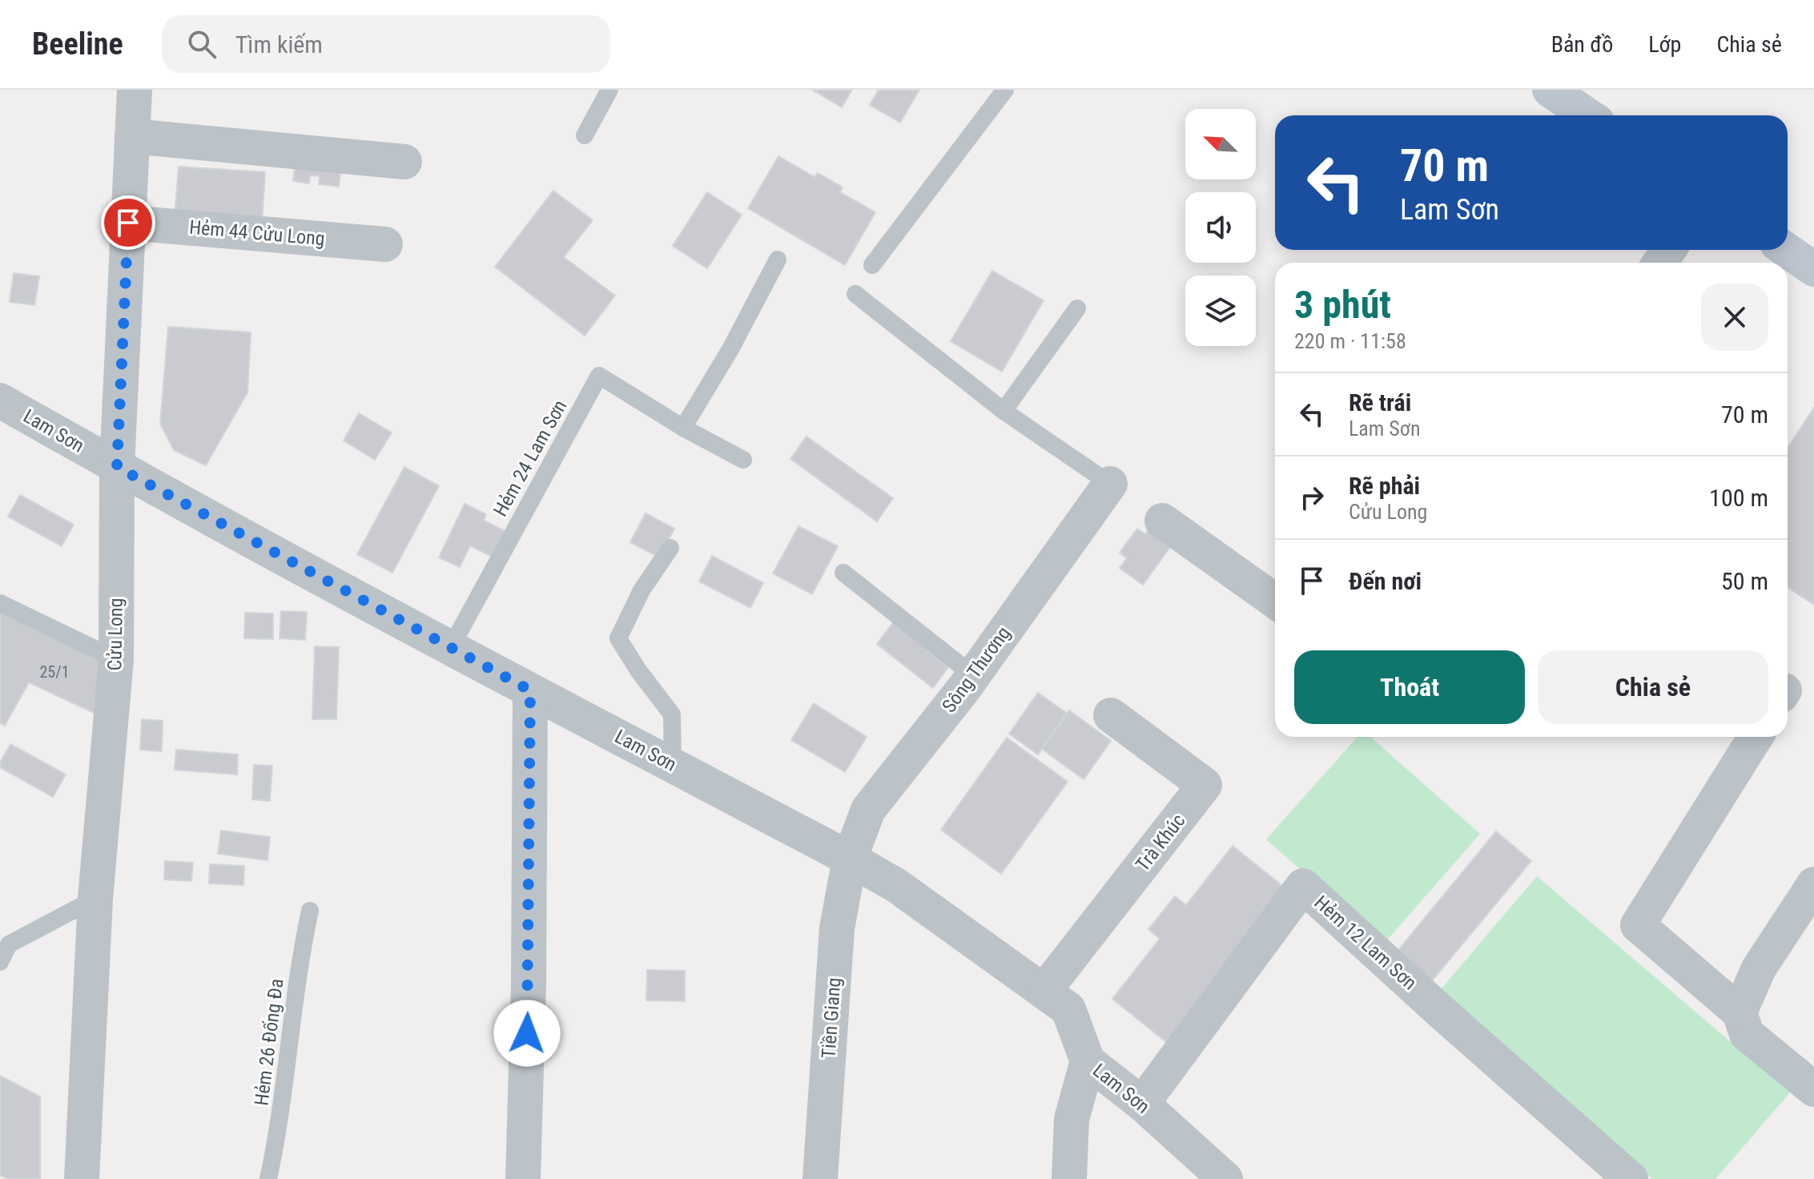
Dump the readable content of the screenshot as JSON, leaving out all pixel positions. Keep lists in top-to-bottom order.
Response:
{
  "streets": {
    "street": [
      "Hẻm 44 Cửu Long",
      "Lam Sơn",
      "Cửu Long",
      "Sông Thương",
      "Trà Khúc",
      "Hẻm 12 Lam Sơn",
      "Tiền Giang"
    ],
    "lane": ["Hẻm 24 Lam Sơn", "Hẻm 26 Đống Đa"]
  },
  "crossings": [
    ["Hẻm 44 Cửu Long", "Cửu Long"],
    ["Lam Sơn", "Hẻm 24 Lam Sơn"],
    ["Lam Sơn", "Cửu Long"],
    ["Lam Sơn", "Sông Thương"],
    ["Lam Sơn", "Trà Khúc"],
    ["Lam Sơn", "Hẻm 12 Lam Sơn"],
    ["Lam Sơn", "Tiền Giang"],
    ["Sông Thương", "Tiền Giang"]
  ],
  "house_numbers": ["25/1"],
  "north": "top left",
  "page": {
    "header": "Beeline",
    "search": "Tìm kiếm",
    "nav": ["Bản đồ", "Lớp", "Chia sẻ"],
    "turn": ["70 m", "Lam Sơn"],
    "heading": ["3 phút", "220 m · 11:58"],
    "list": [
      {
        "name": "Rẽ trái",
        "note": "Lam Sơn",
        "value": "70 m"
      },
      {
        "name": "Rẽ phải",
        "note": "Cửu Long",
        "value": "100 m"
      },
      {
        "name": "Đến nơi",
        "value": "50 m"
      }
    ],
    "buttons": ["Thoát", "Chia sẻ"]
  }
}
